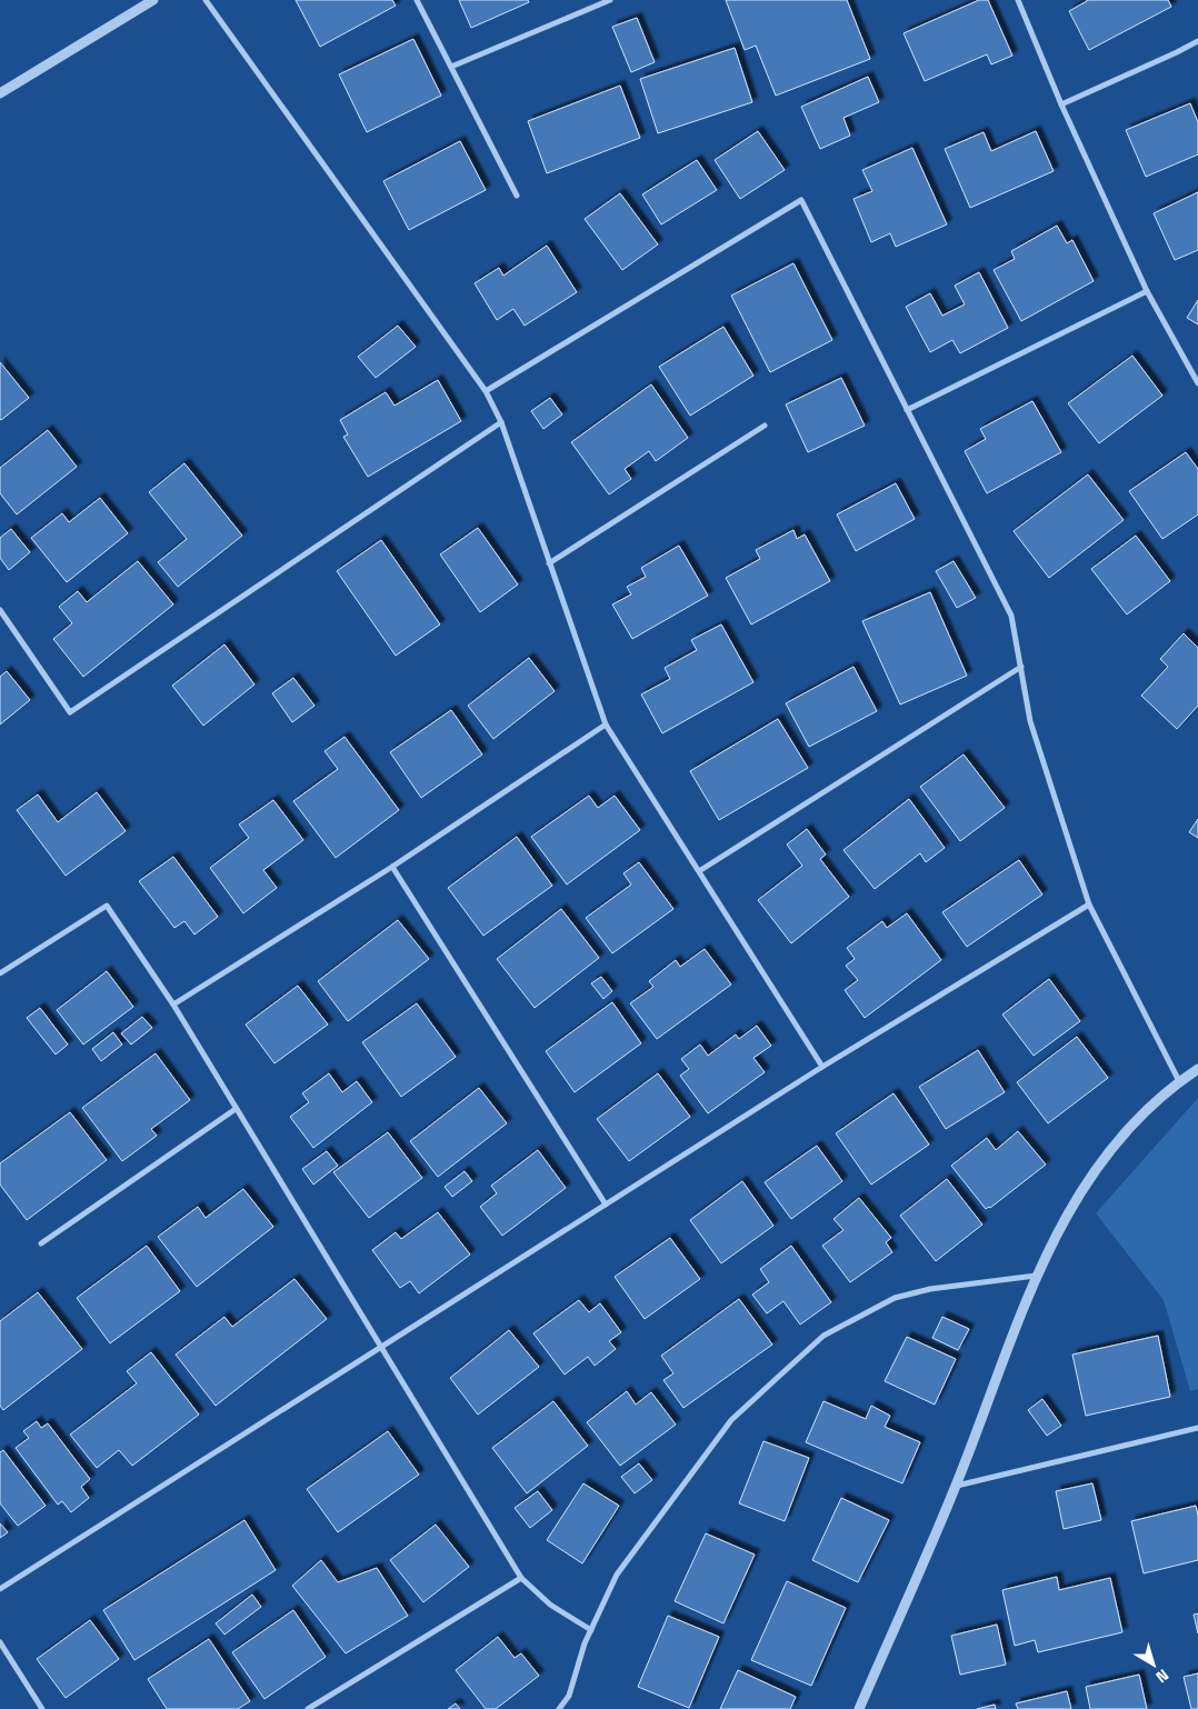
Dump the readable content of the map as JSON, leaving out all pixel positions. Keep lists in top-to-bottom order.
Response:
{
  "north": "bottom right"
}
